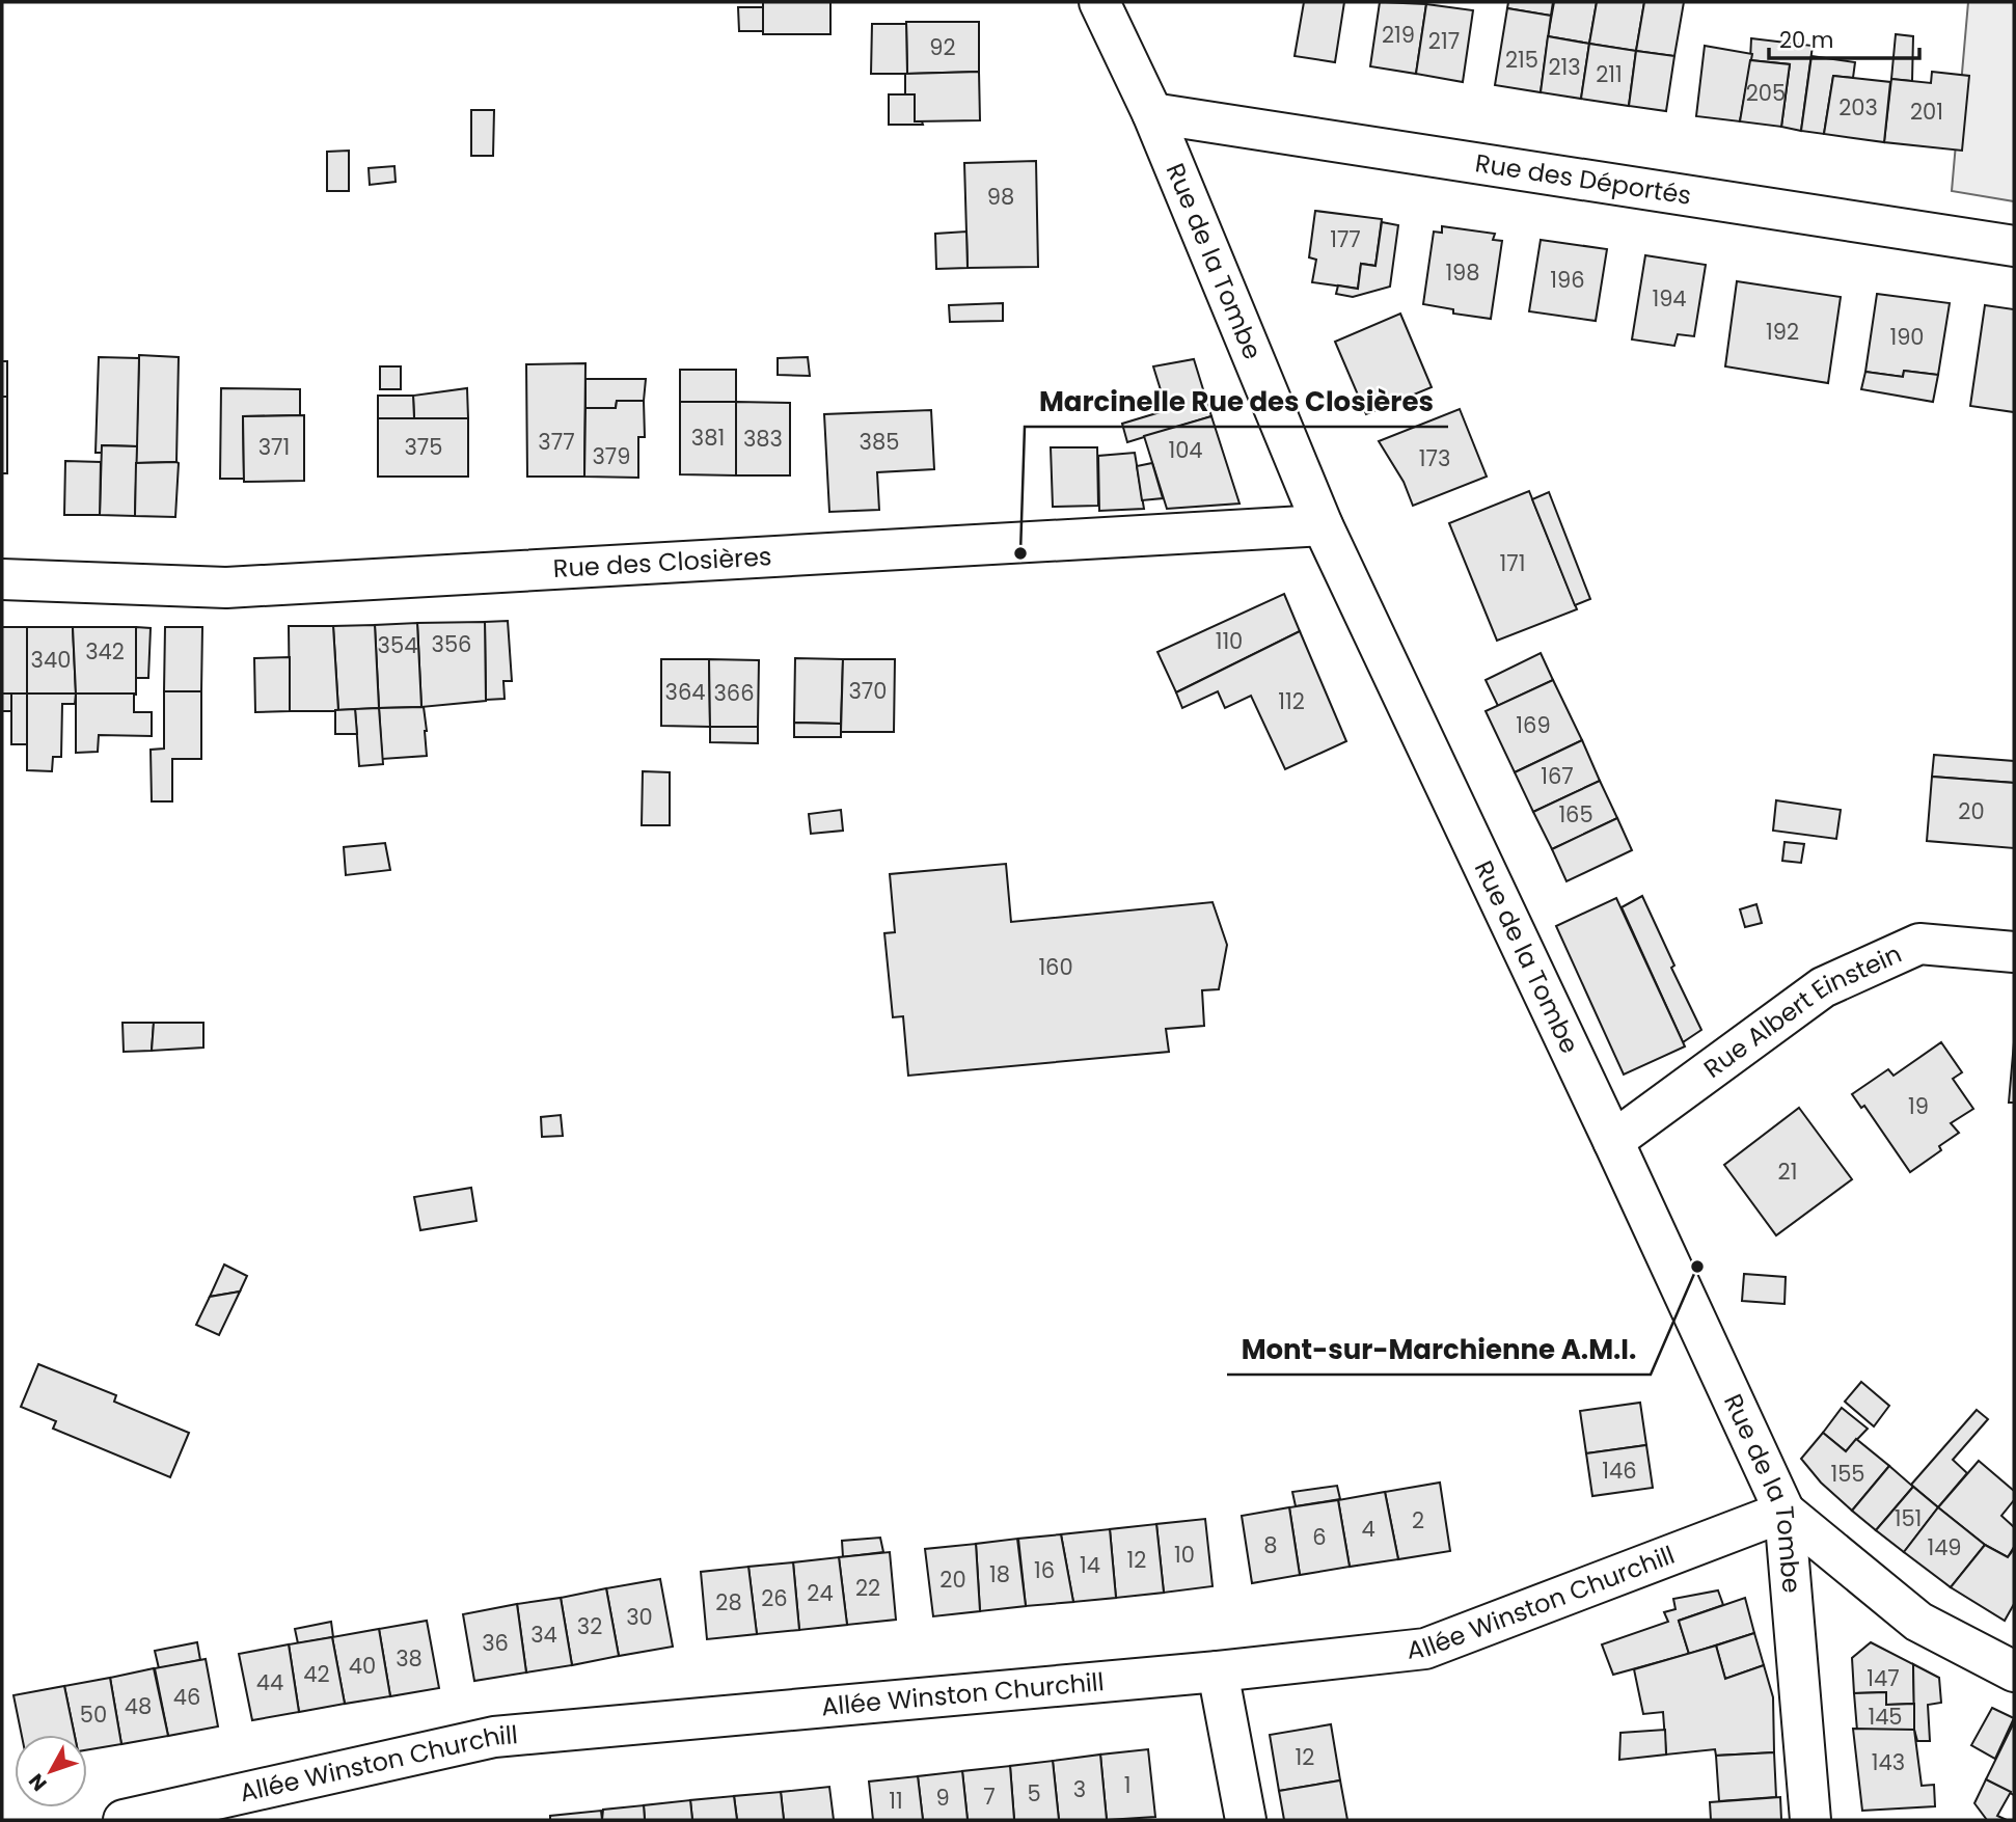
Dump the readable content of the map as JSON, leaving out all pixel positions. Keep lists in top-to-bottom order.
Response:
{
  "streets": {
    "street": [
      "Rue des Déportés",
      "Rue de la Tombe",
      "Rue des Closières",
      "Rue Albert Einstein",
      "Allée Winston Churchill"
    ]
  },
  "crossings": [
    ["Rue des Déportés", "Rue de la Tombe"],
    ["Rue de la Tombe", "Rue des Closières"],
    ["Rue de la Tombe", "Rue Albert Einstein"],
    ["Rue de la Tombe", "Allée Winston Churchill"]
  ],
  "places": ["Marcinelle Rue des Closières", "Mont-sur-Marchienne A.M.I."],
  "house_numbers": [
    "219",
    "217",
    "92",
    "215",
    "213",
    "211",
    "205",
    "203",
    "201",
    "98",
    "177",
    "198",
    "196",
    "194",
    "192",
    "190",
    "381",
    "383",
    "377",
    "385",
    "371",
    "375",
    "104",
    "379",
    "173",
    "171",
    "110",
    "356",
    "354",
    "342",
    "340",
    "370",
    "364",
    "366",
    "112",
    "169",
    "167",
    "20",
    "165",
    "160",
    "19",
    "21",
    "146",
    "155",
    "151",
    "2",
    "4",
    "6",
    "8",
    "149",
    "10",
    "12",
    "14",
    "16",
    "18",
    "20",
    "22",
    "24",
    "26",
    "28",
    "30",
    "32",
    "34",
    "36",
    "38",
    "40",
    "42",
    "147",
    "44",
    "46",
    "48",
    "50",
    "145",
    "12",
    "143",
    "1",
    "3",
    "5",
    "7",
    "9",
    "11"
  ],
  "scale_bar": "20 m",
  "north": "bottom left"
}
